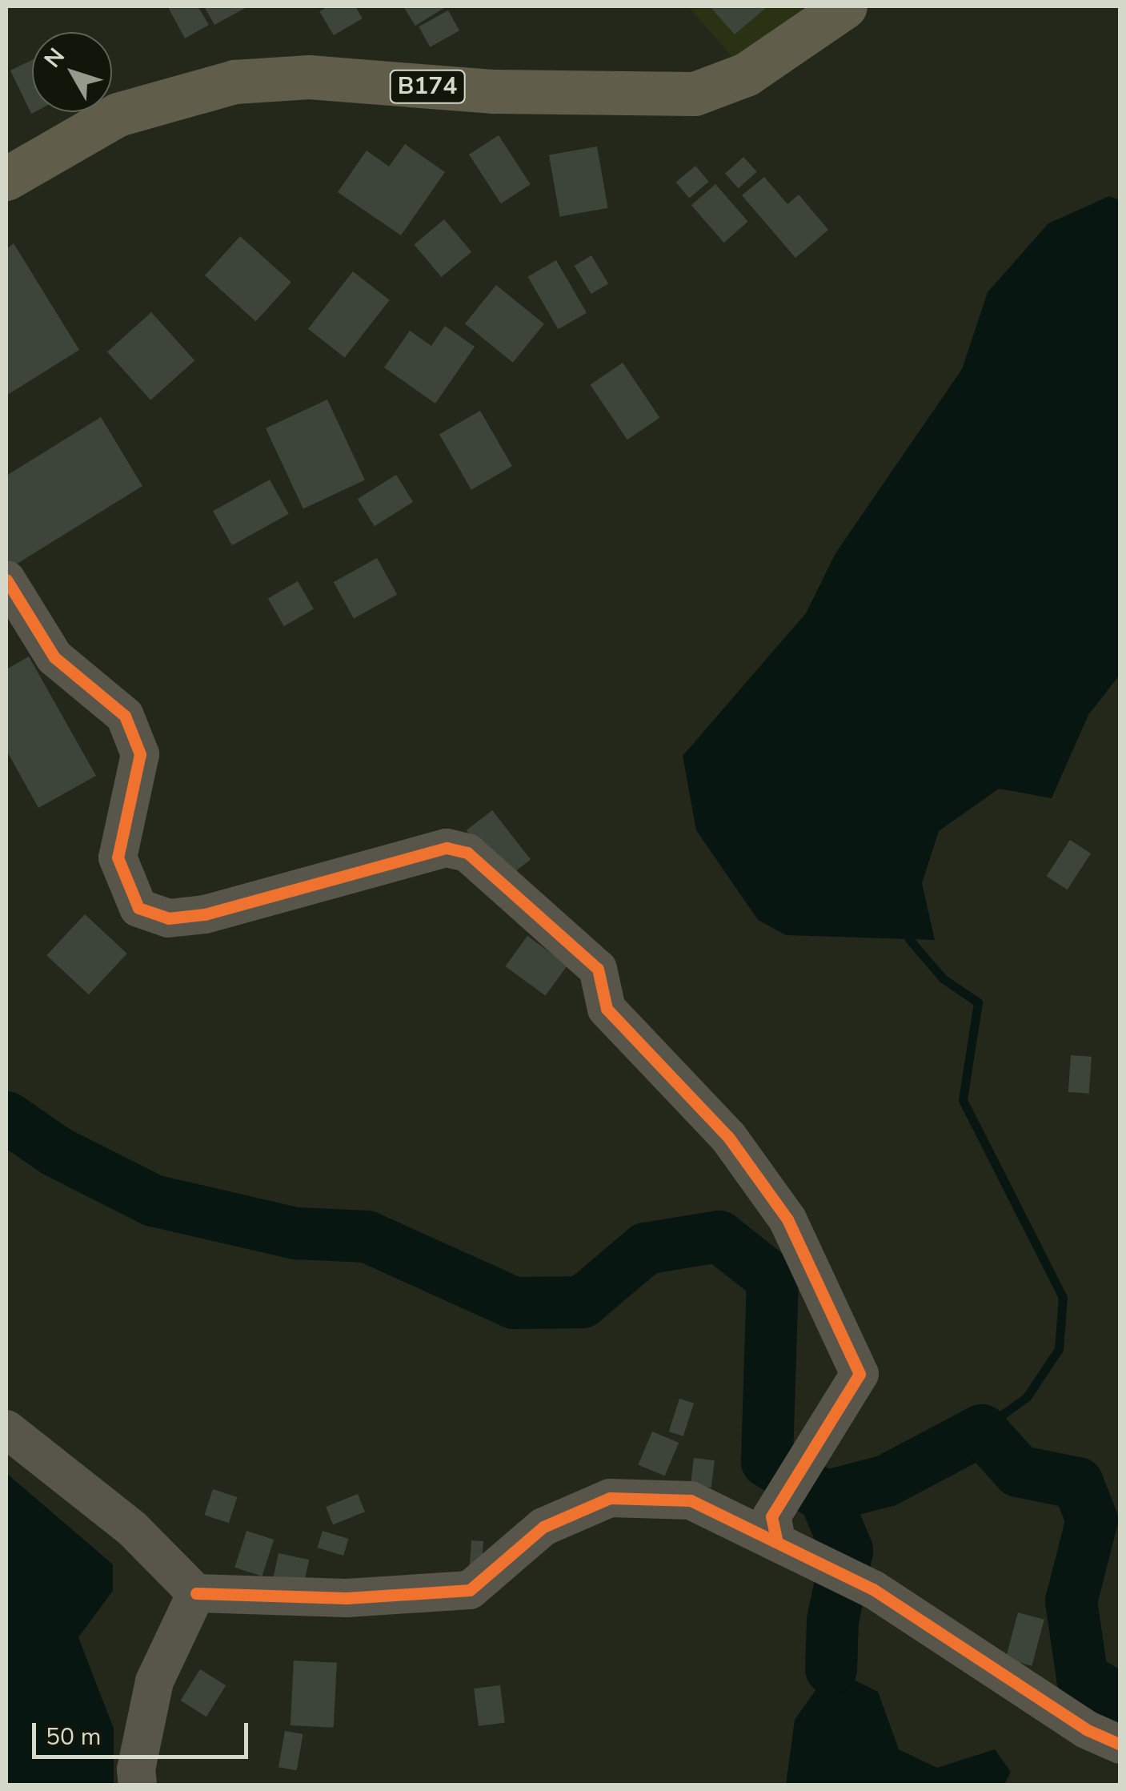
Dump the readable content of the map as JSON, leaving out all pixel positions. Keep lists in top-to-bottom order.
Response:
{
  "streets": {
    "main road": ["B174"]
  },
  "scale_bar": "50 m",
  "north": "top left"
}
